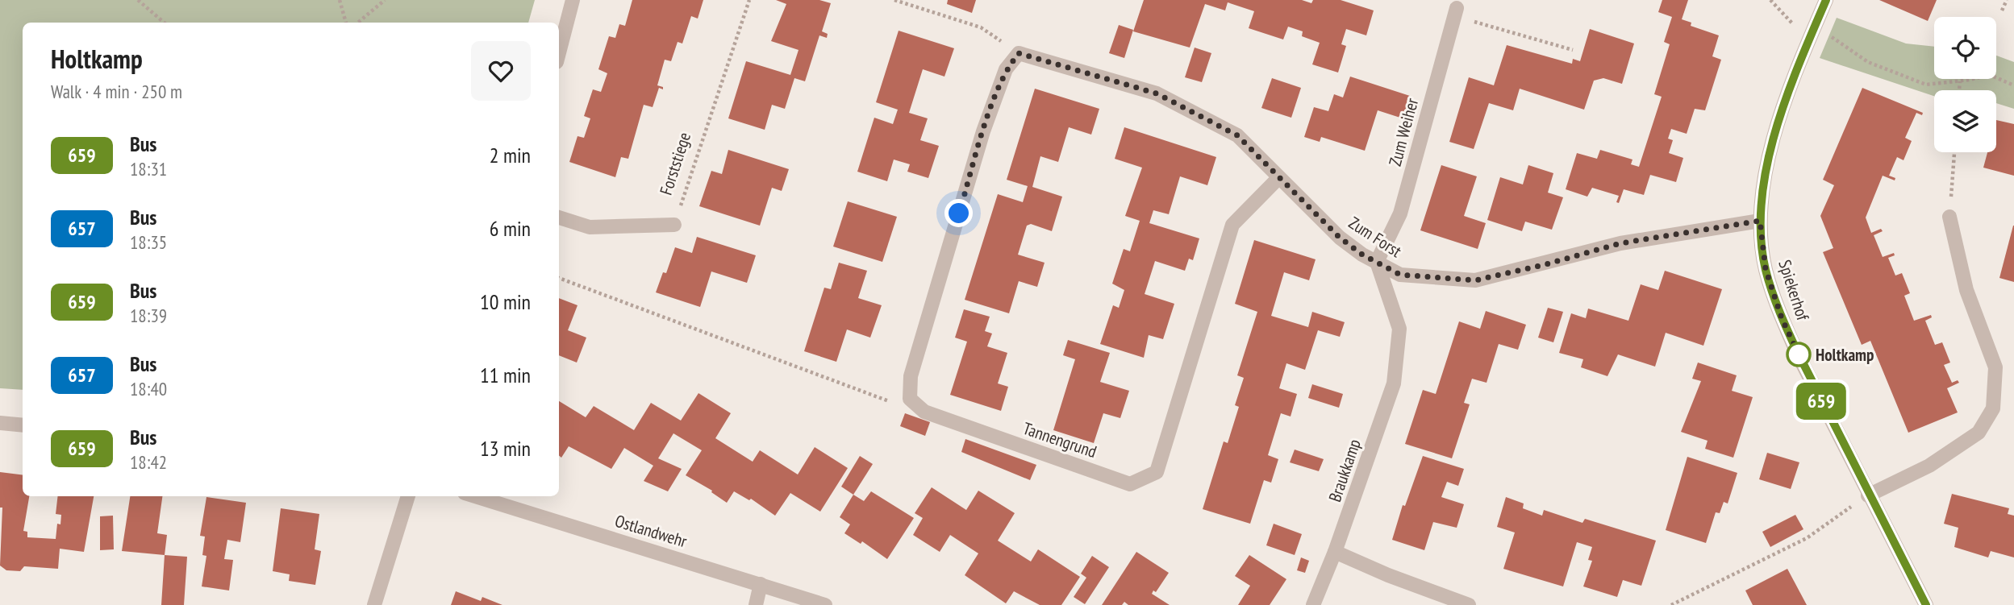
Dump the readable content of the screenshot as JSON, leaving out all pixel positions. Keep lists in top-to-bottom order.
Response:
{
  "streets": {
    "street": [
      "Zum Weiher",
      "Zum Forst",
      "Spiekerhof",
      "Tannengrund",
      "Braukkamp",
      "Ostlandwehr"
    ],
    "path": ["Forststiege"]
  },
  "crossings": [
    ["Zum Weiher", "Zum Forst"],
    ["Zum Weiher", "Braukkamp"],
    ["Zum Forst", "Spiekerhof"],
    ["Zum Forst", "Tannengrund"],
    ["Zum Forst", "Braukkamp"]
  ],
  "places": ["Holtkamp"],
  "lines": ["bus line 659"],
  "page": {
    "on_map": "659",
    "heading": ["Holtkamp", "Walk · 4 min · 250 m"],
    "list": [
      {
        "mark": "659",
        "name": "Bus",
        "note": "18:31",
        "value": "2 min"
      },
      {
        "mark": "657",
        "name": "Bus",
        "note": "18:35",
        "value": "6 min"
      },
      {
        "mark": "659",
        "name": "Bus",
        "note": "18:39",
        "value": "10 min"
      },
      {
        "mark": "657",
        "name": "Bus",
        "note": "18:40",
        "value": "11 min"
      },
      {
        "mark": "659",
        "name": "Bus",
        "note": "18:42",
        "value": "13 min"
      }
    ]
  }
}
